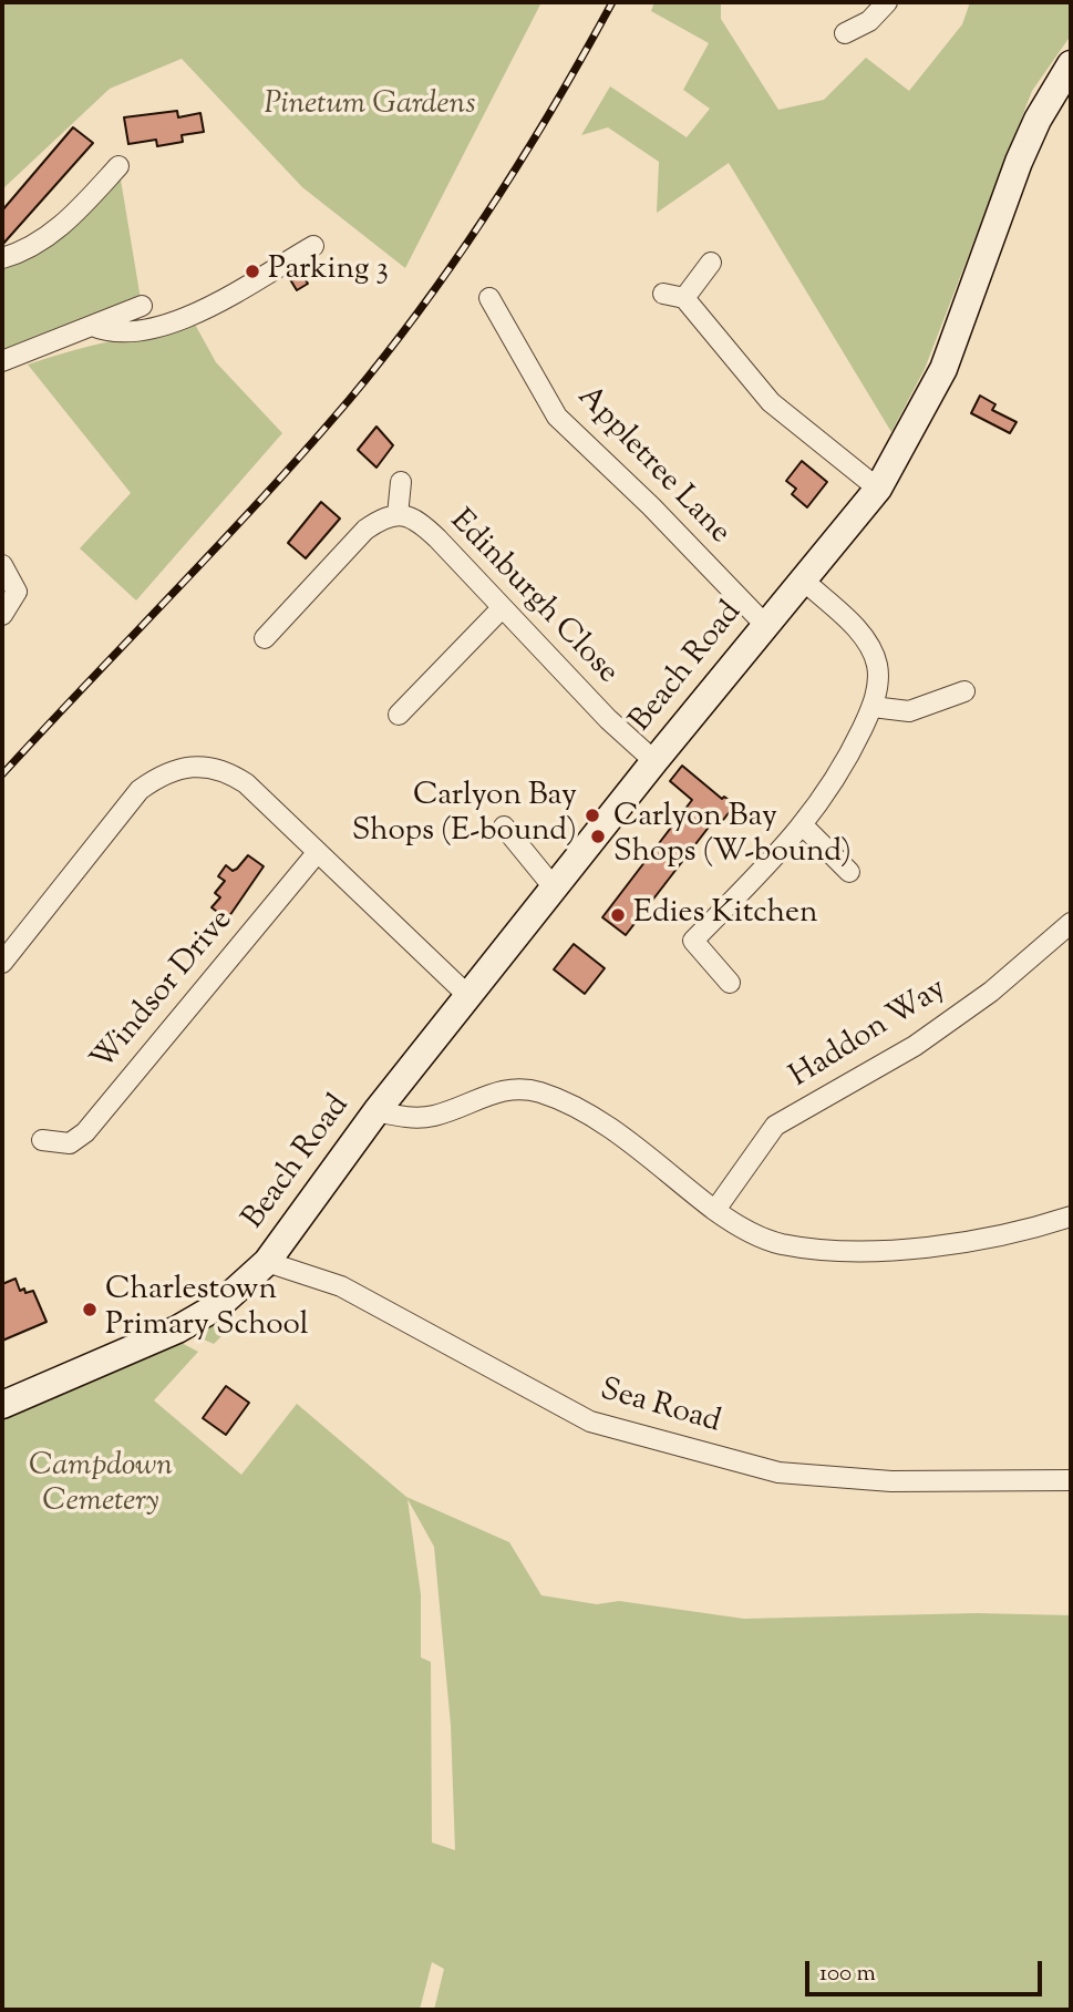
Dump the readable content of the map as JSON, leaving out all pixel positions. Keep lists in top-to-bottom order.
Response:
{
  "streets": {
    "street": [
      "Appletree Lane",
      "Edinburgh Close",
      "Beach Road",
      "Windsor Drive",
      "Haddon Way",
      "Sea Road"
    ]
  },
  "crossings": [
    ["Appletree Lane", "Beach Road"],
    ["Edinburgh Close", "Beach Road"],
    ["Beach Road", "Sea Road"]
  ],
  "parks": ["Pinetum Gardens", "Campdown Cemetery"],
  "places": [
    "Parking 3",
    "Carlyon Bay Shops (E-bound)",
    "Carlyon Bay Shops (W-bound)",
    "Edies Kitchen",
    "Charlestown Primary School"
  ],
  "scale_bar": "100 m"
}
